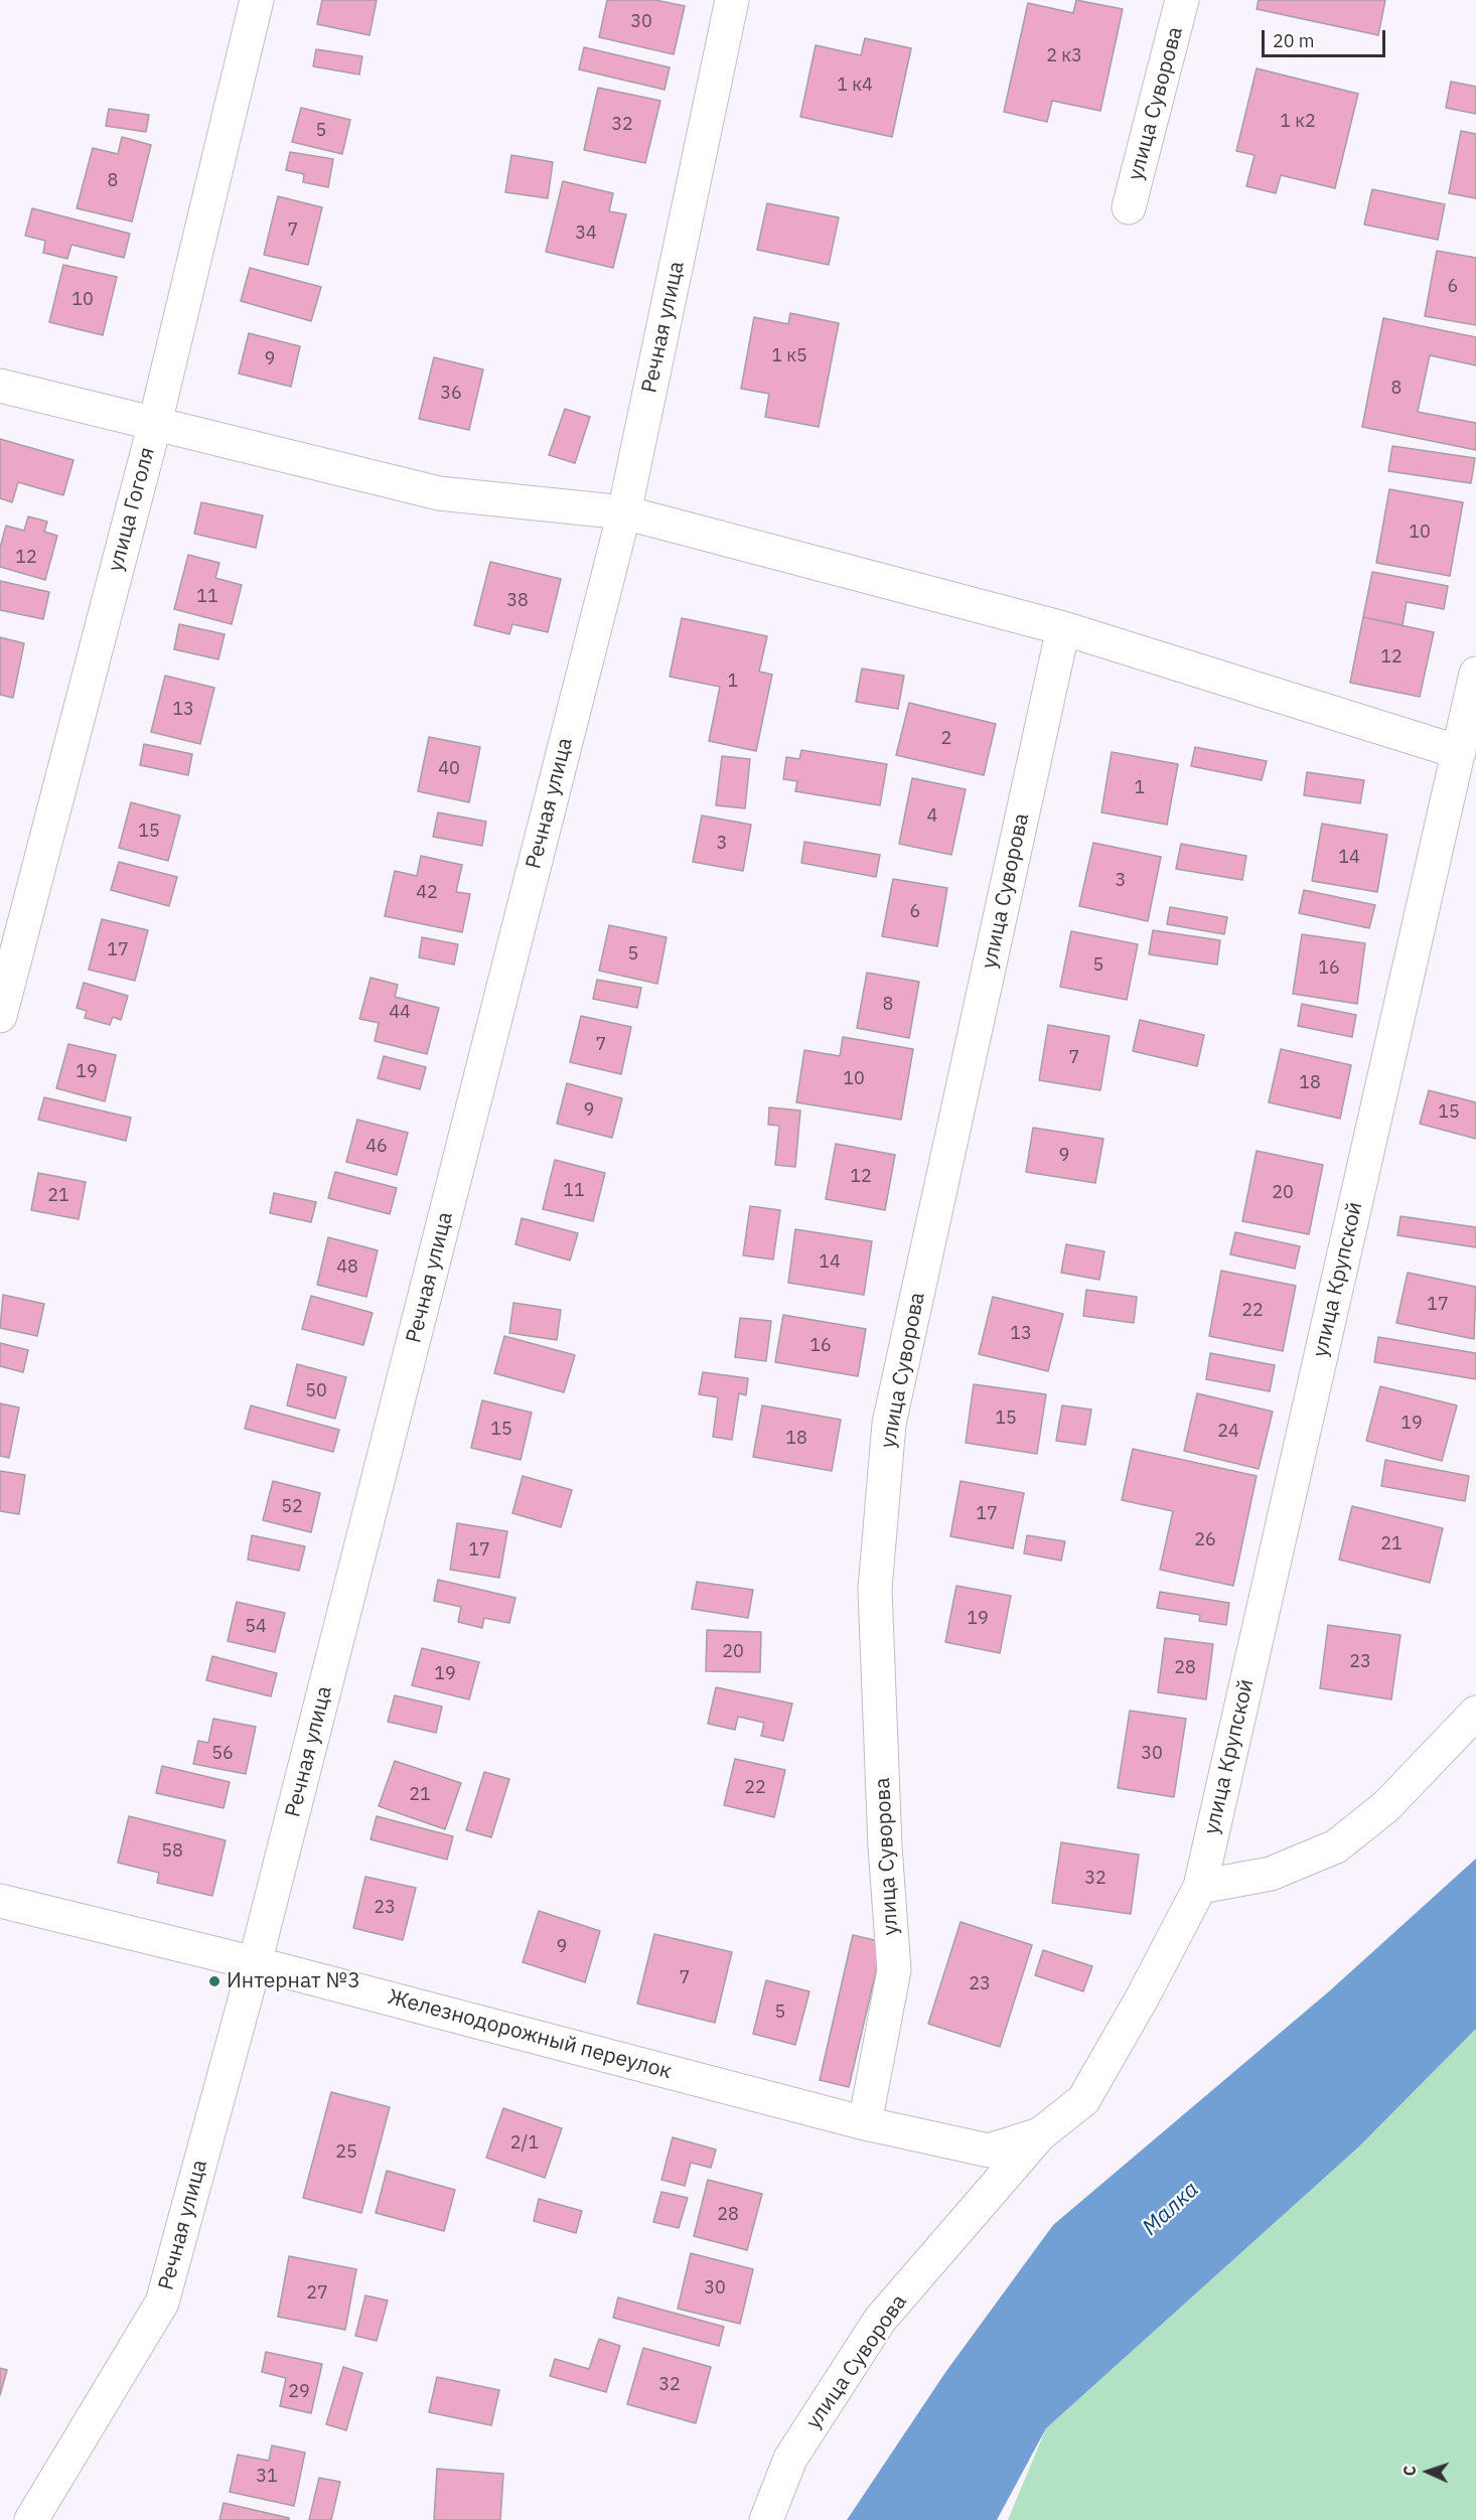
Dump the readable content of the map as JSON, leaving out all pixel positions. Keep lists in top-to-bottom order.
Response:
{
  "streets": {
    "street": [
      "улица Суворова",
      "Речная улица",
      "улица Гоголя",
      "улица Крупской",
      "Железнодорожный переулок"
    ]
  },
  "crossings": [
    ["улица Суворова", "улица Крупской"],
    ["улица Суворова", "Железнодорожный переулок"],
    ["Речная улица", "Железнодорожный переулок"],
    ["улица Крупской", "Железнодорожный переулок"]
  ],
  "water": ["Малка"],
  "places": ["Интернат №3"],
  "house_numbers": [
    "30",
    "2 к3",
    "1 к4",
    "1 к2",
    "32",
    "5",
    "8",
    "7",
    "34",
    "6",
    "10",
    "1 к5",
    "9",
    "8",
    "36",
    "10",
    "12",
    "11",
    "38",
    "12",
    "1",
    "13",
    "2",
    "40",
    "1",
    "4",
    "15",
    "3",
    "14",
    "3",
    "42",
    "6",
    "17",
    "5",
    "5",
    "16",
    "8",
    "44",
    "7",
    "7",
    "19",
    "10",
    "18",
    "9",
    "15",
    "46",
    "9",
    "12",
    "11",
    "20",
    "21",
    "14",
    "48",
    "17",
    "22",
    "13",
    "16",
    "50",
    "15",
    "19",
    "15",
    "24",
    "18",
    "52",
    "17",
    "26",
    "21",
    "17",
    "19",
    "54",
    "20",
    "23",
    "28",
    "19",
    "56",
    "30",
    "22",
    "21",
    "58",
    "32",
    "23",
    "9",
    "7",
    "23",
    "5",
    "2/1",
    "25",
    "28",
    "30",
    "27",
    "32",
    "29",
    "31"
  ],
  "scale_bar": "20 m",
  "north": "left"
}
